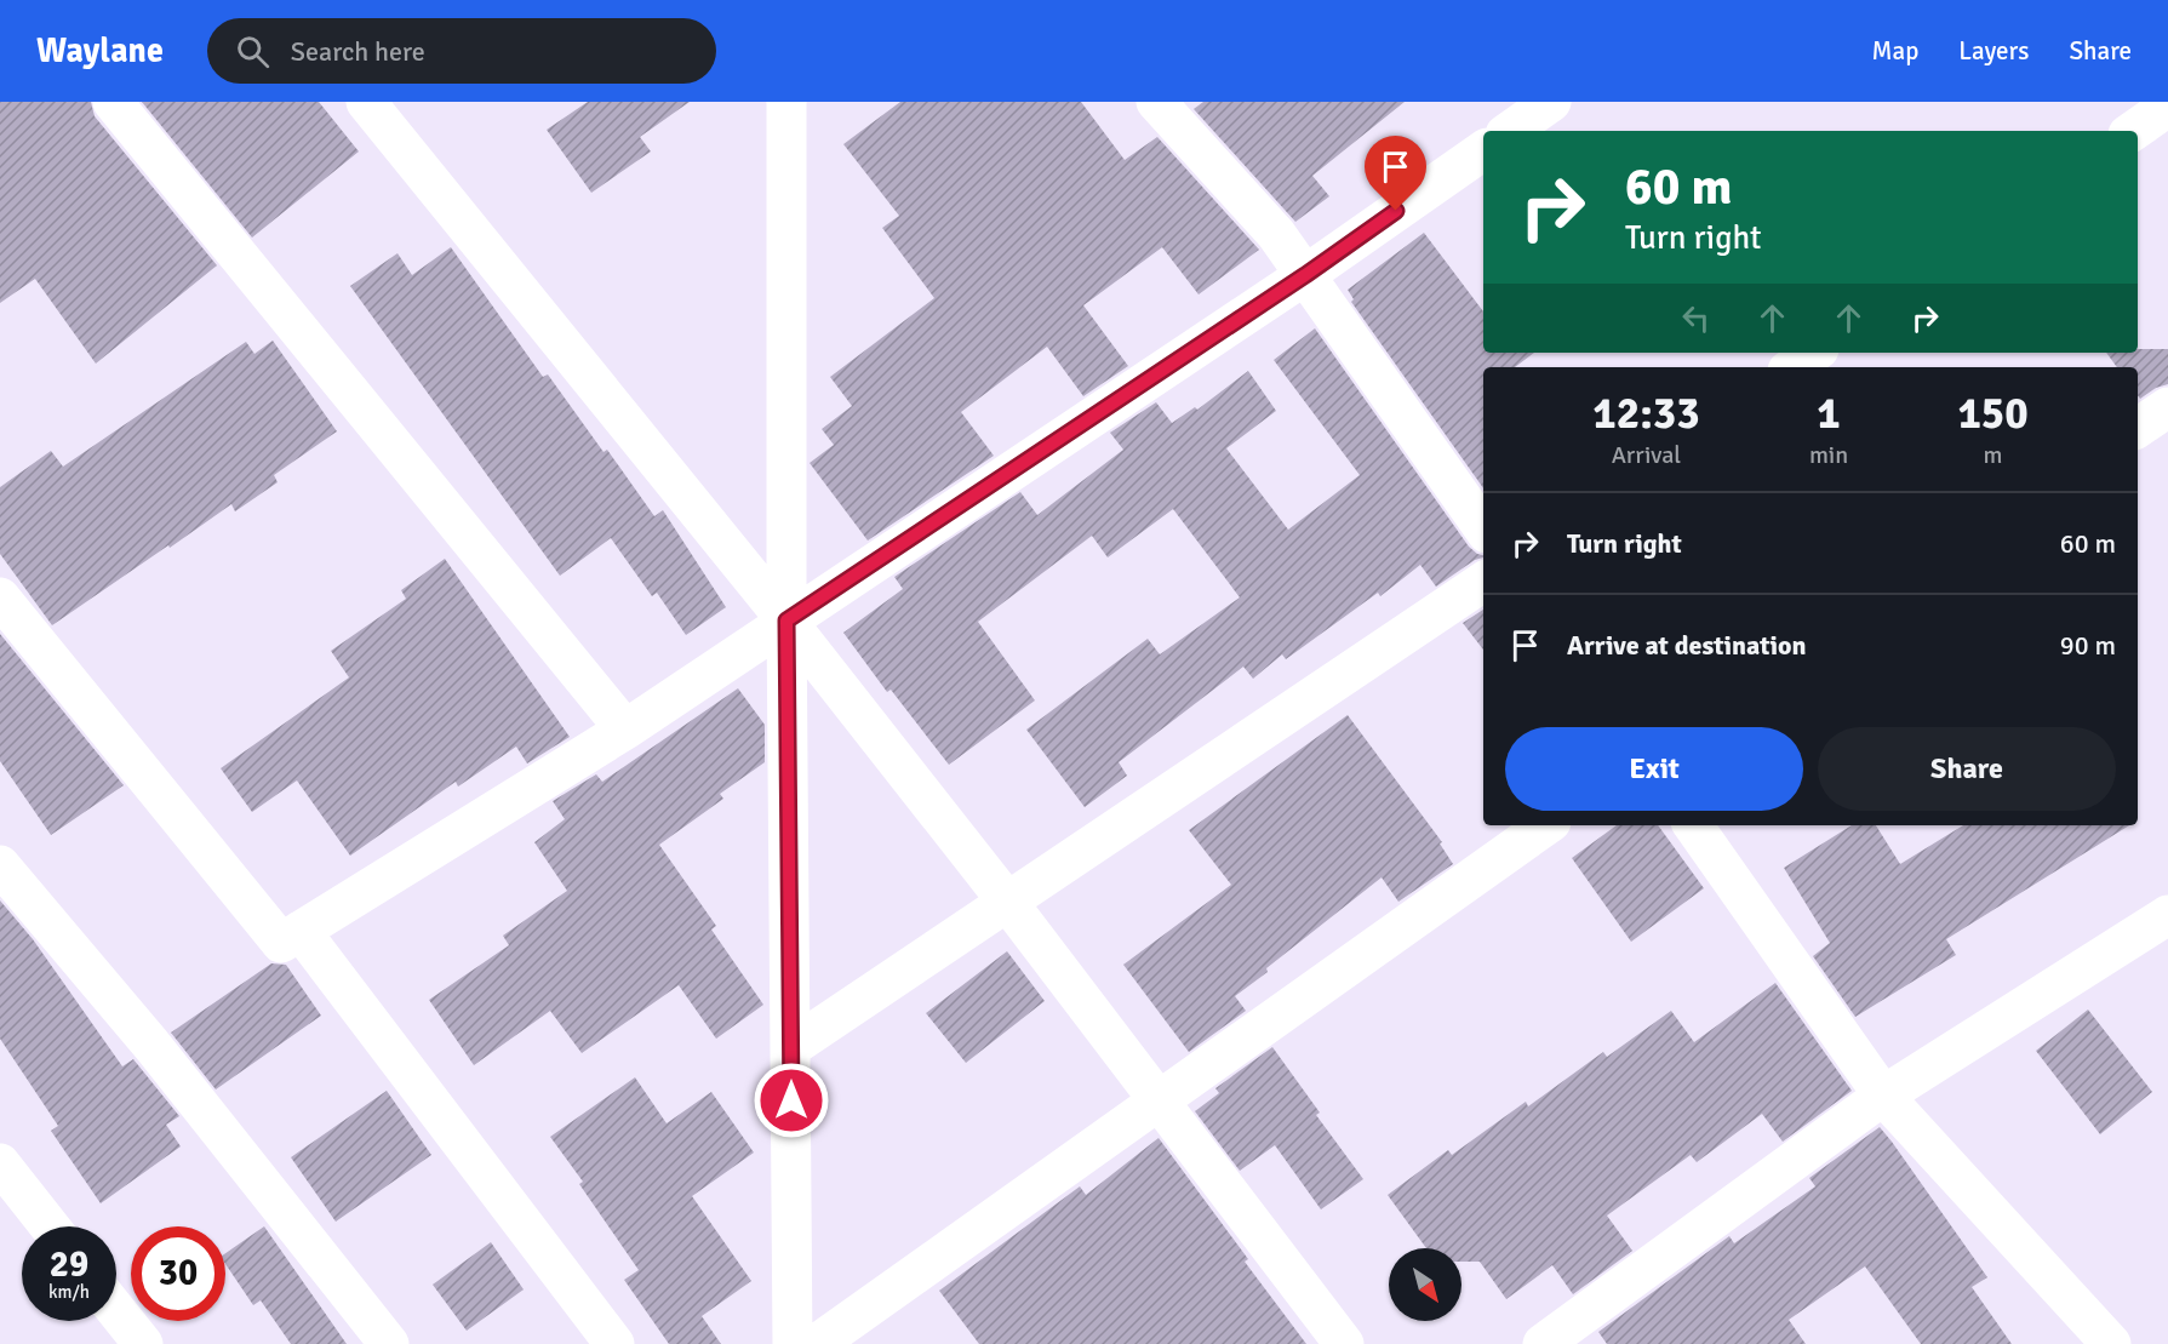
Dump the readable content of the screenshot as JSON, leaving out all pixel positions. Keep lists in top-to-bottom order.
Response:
{
  "north": "bottom right",
  "page": {
    "header": "Waylane",
    "search": "Search here",
    "nav": ["Map", "Layers", "Share"],
    "turn": ["60 m", "Turn right"],
    "eta": [
      "12:33",
      "Arrival",
      "1",
      "min",
      "150",
      "m"
    ],
    "list": [
      {
        "name": "Turn right",
        "value": "60 m"
      },
      {
        "name": "Arrive at destination",
        "value": "90 m"
      }
    ],
    "buttons": ["Exit", "Share"],
    "speed": "29 km/h",
    "limit": "30"
  }
}
